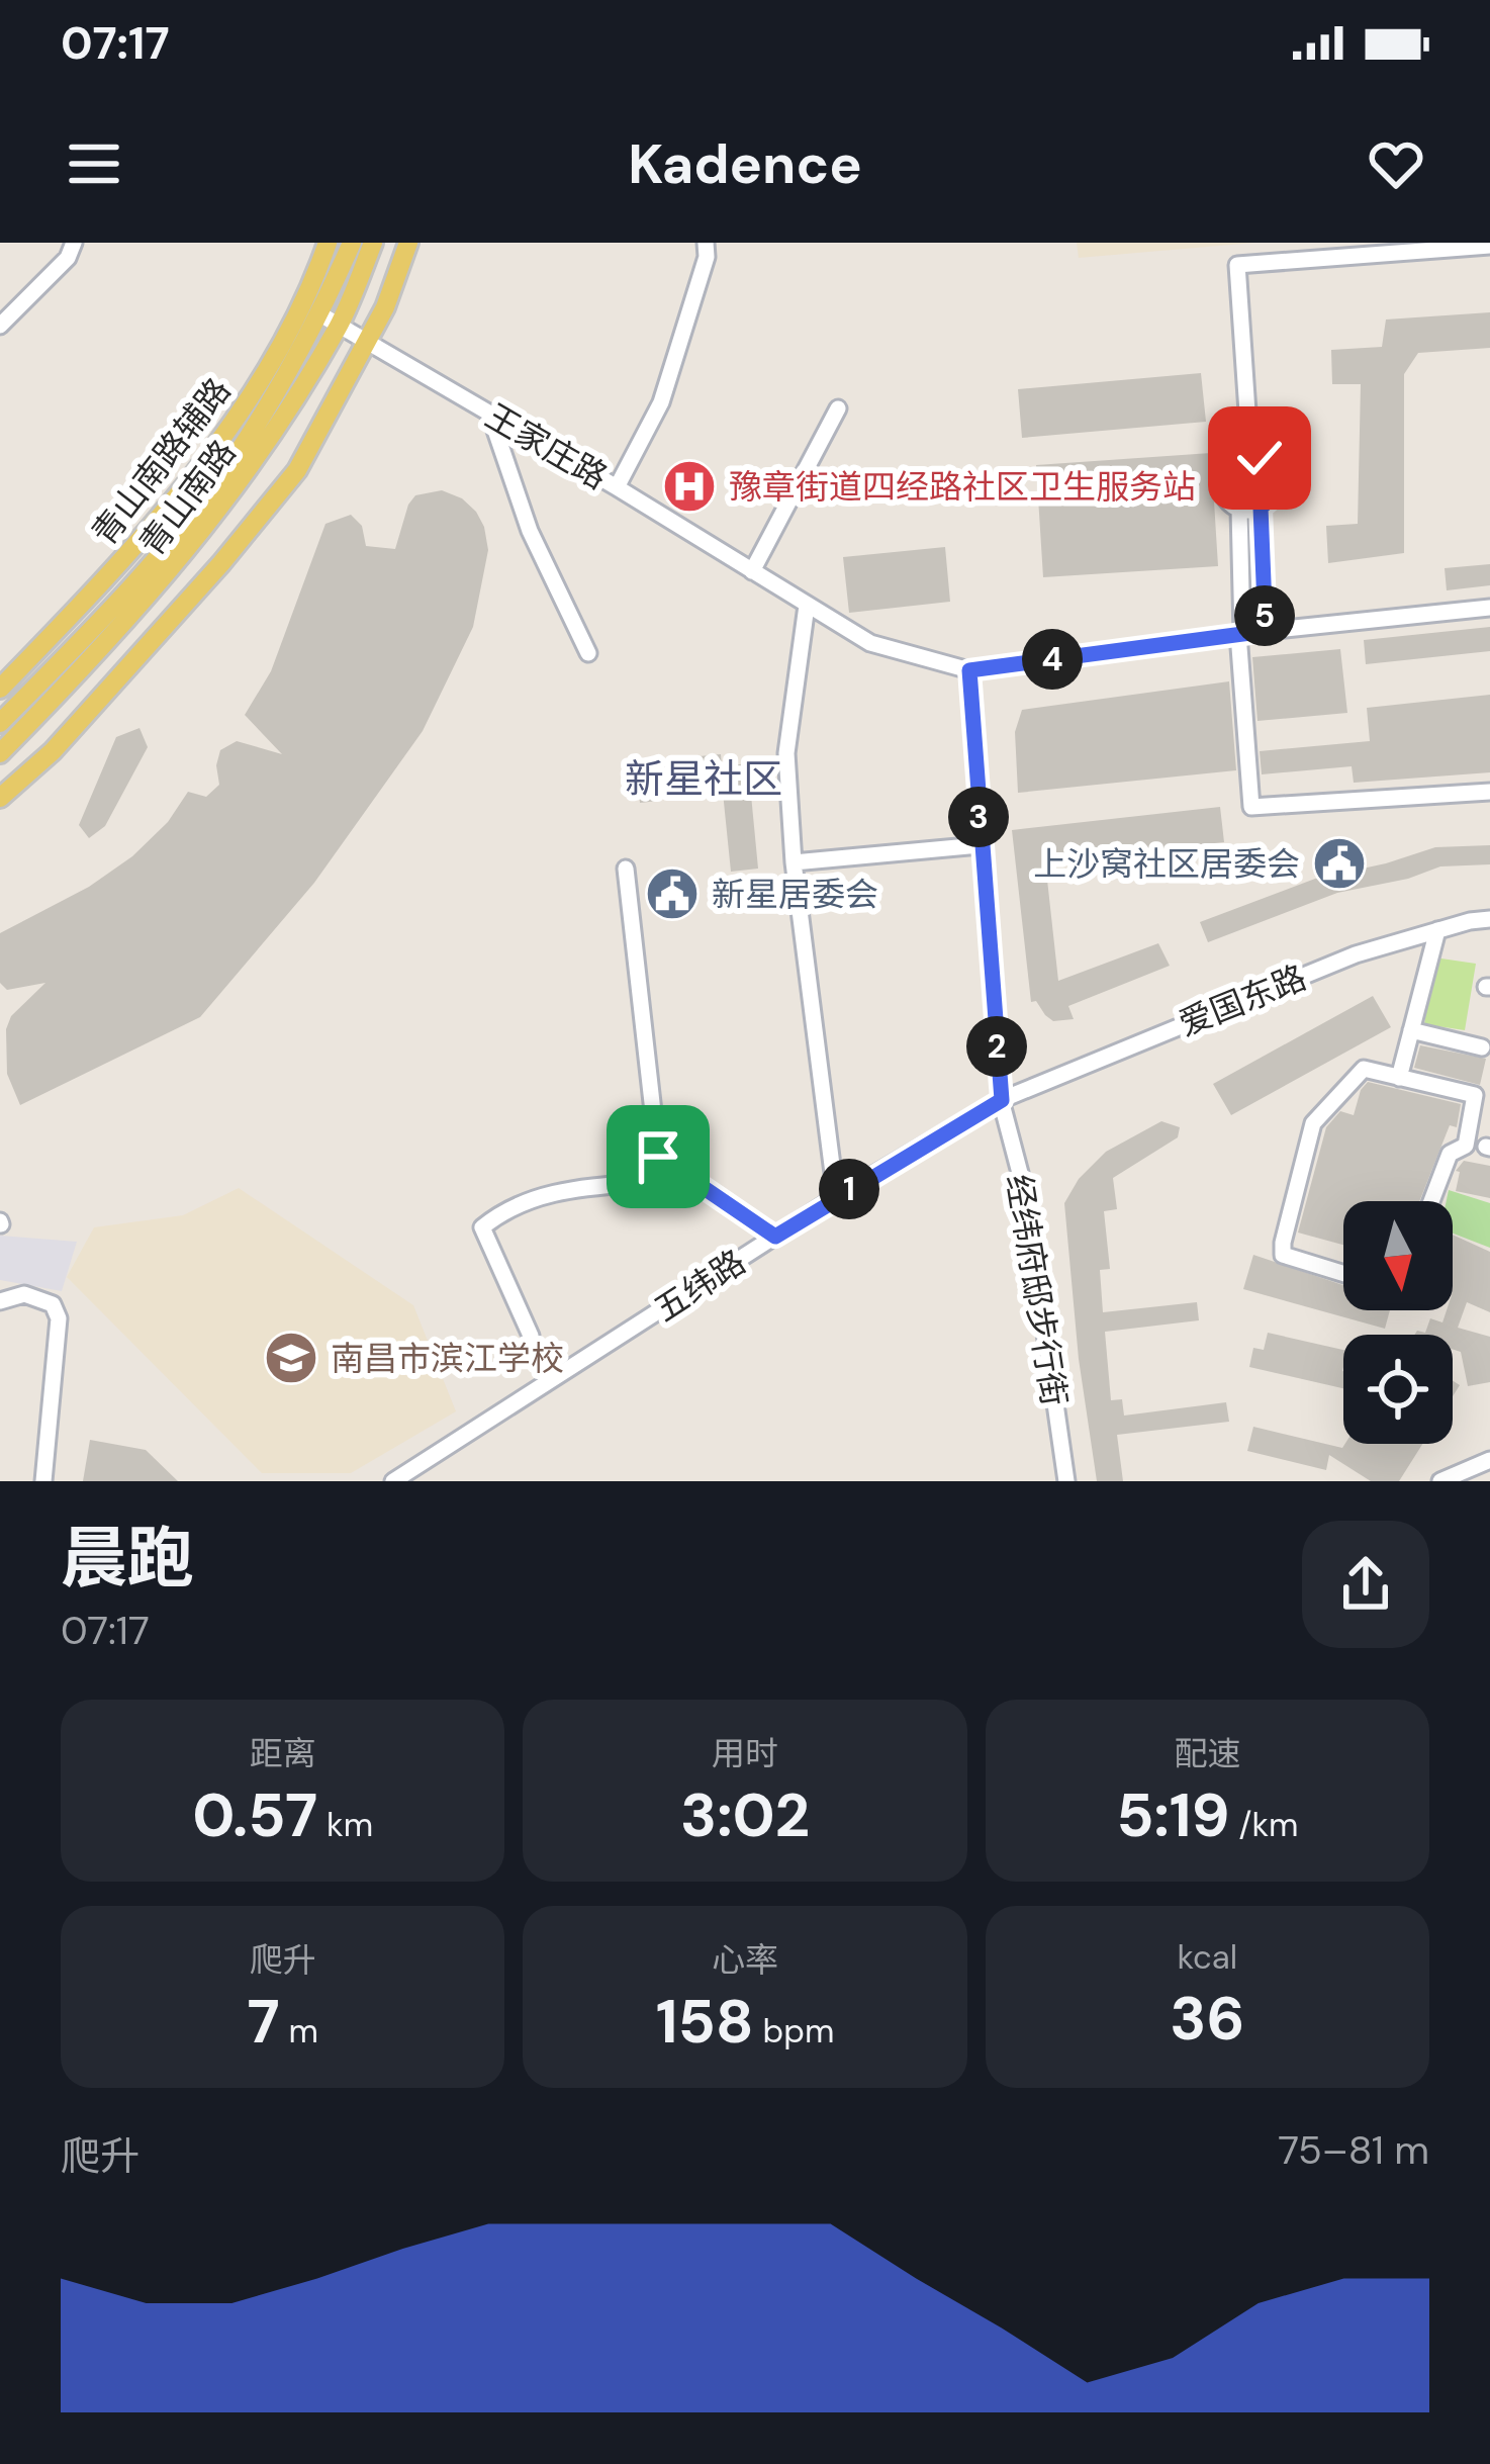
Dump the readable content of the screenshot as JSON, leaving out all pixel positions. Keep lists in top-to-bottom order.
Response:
{
  "streets": {
    "main road": ["青山南路辅路", "青山南路"],
    "street": [
      "王家庄路",
      "爱国东路",
      "五纬路",
      "经纬府邸步行街"
    ]
  },
  "crossings": [
    ["王家庄路", "青山南路"],
    ["爱国东路", "五纬路"],
    ["爱国东路", "经纬府邸步行街"],
    ["五纬路", "经纬府邸步行街"]
  ],
  "districts": ["新星社区"],
  "places": {
    "hospital": ["豫章街道四经路社区卫生服务站"],
    "public building": ["上沙窝社区居委会", "新星居委会"],
    "school or university": ["南昌市滨江学校"]
  },
  "north": "bottom",
  "page": {
    "status": "07:17",
    "header": "Kadence",
    "pins": [
      "5",
      "4",
      "3",
      "2",
      "1"
    ],
    "heading": ["晨跑", "07:17"],
    "stats": [
      ["距离", "0.57 km"],
      ["用时", "3:02"],
      ["配速", "5:19 /km"],
      ["爬升", "7 m"],
      ["心率", "158 bpm"],
      ["kcal", "36"]
    ],
    "chart": ["爬升", "75–81 m"]
  }
}
